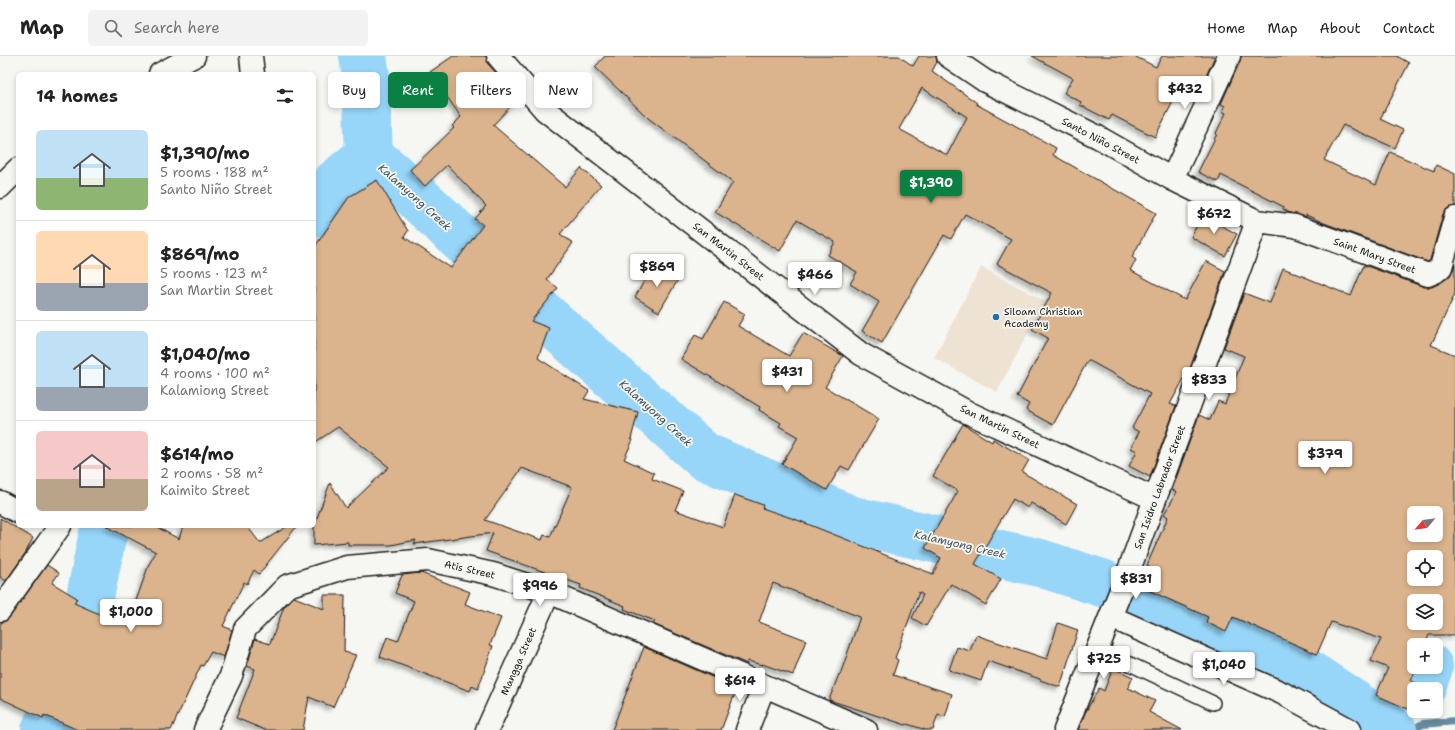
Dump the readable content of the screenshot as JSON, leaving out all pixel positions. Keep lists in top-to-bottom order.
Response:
{
  "streets": {
    "street": [
      "Santo Niño Street",
      "San Martin Street",
      "Saint Mary Street",
      "San Isidro Labrador Street",
      "Atis Street",
      "Mangga Street"
    ]
  },
  "crossings": [
    ["Santo Niño Street", "Saint Mary Street"],
    ["Santo Niño Street", "San Isidro Labrador Street"],
    ["San Martin Street", "San Isidro Labrador Street"],
    ["Saint Mary Street", "San Isidro Labrador Street"],
    ["Atis Street", "Mangga Street"]
  ],
  "water": ["Kalamyong Creek"],
  "places": ["Siloam Christian Academy"],
  "north": "bottom left",
  "page": {
    "header": "Map",
    "search": "Search here",
    "nav": [
      "Home",
      "Map",
      "About",
      "Contact"
    ],
    "chip": [
      "Buy",
      "Rent",
      "Filters",
      "New"
    ],
    "heading": "14 homes",
    "price": [
      "$432",
      "$1,390",
      "$672",
      "$869",
      "$466",
      "$431",
      "$833",
      "$379",
      "$831",
      "$996",
      "$1,000",
      "$725",
      "$1,040",
      "$614"
    ],
    "list": [
      {
        "name": "$1,390/mo",
        "note": "5 rooms · 188 m² · Santo Niño Street"
      },
      {
        "name": "$869/mo",
        "note": "5 rooms · 123 m² · San Martin Street"
      },
      {
        "name": "$1,040/mo",
        "note": "4 rooms · 100 m² · Kalamiong Street"
      },
      {
        "name": "$614/mo",
        "note": "2 rooms · 58 m² · Kaimito Street"
      }
    ],
    "map_buttons": ["+", "−"]
  }
}
